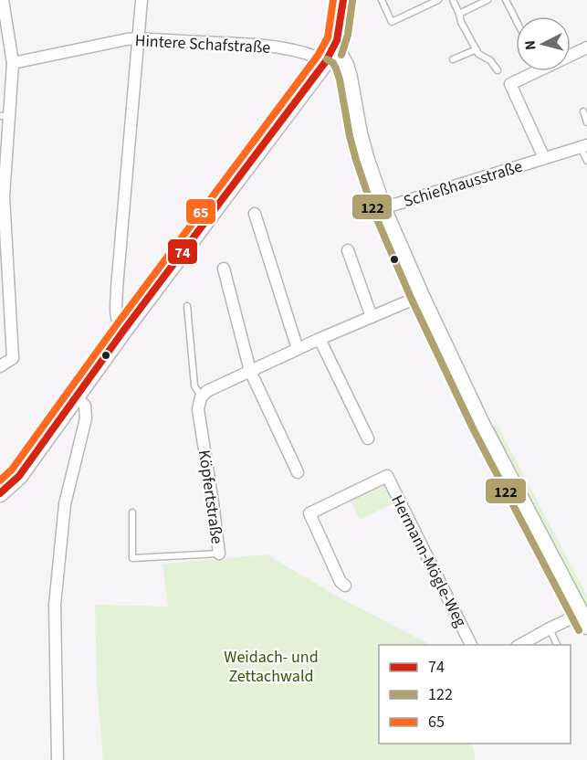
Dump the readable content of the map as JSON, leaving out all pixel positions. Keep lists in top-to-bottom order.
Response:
{
  "streets": {
    "street": [
      "Hintere Schafstraße",
      "Schießhausstraße",
      "Köpfertstraße",
      "Hermann-Mögle-Weg"
    ]
  },
  "parks": ["Weidach- und Zettachwald"],
  "lines": ["transit line 74", "transit line 65", "transit line 122"],
  "legend": ["74", "122", "65"],
  "north": "left"
}
